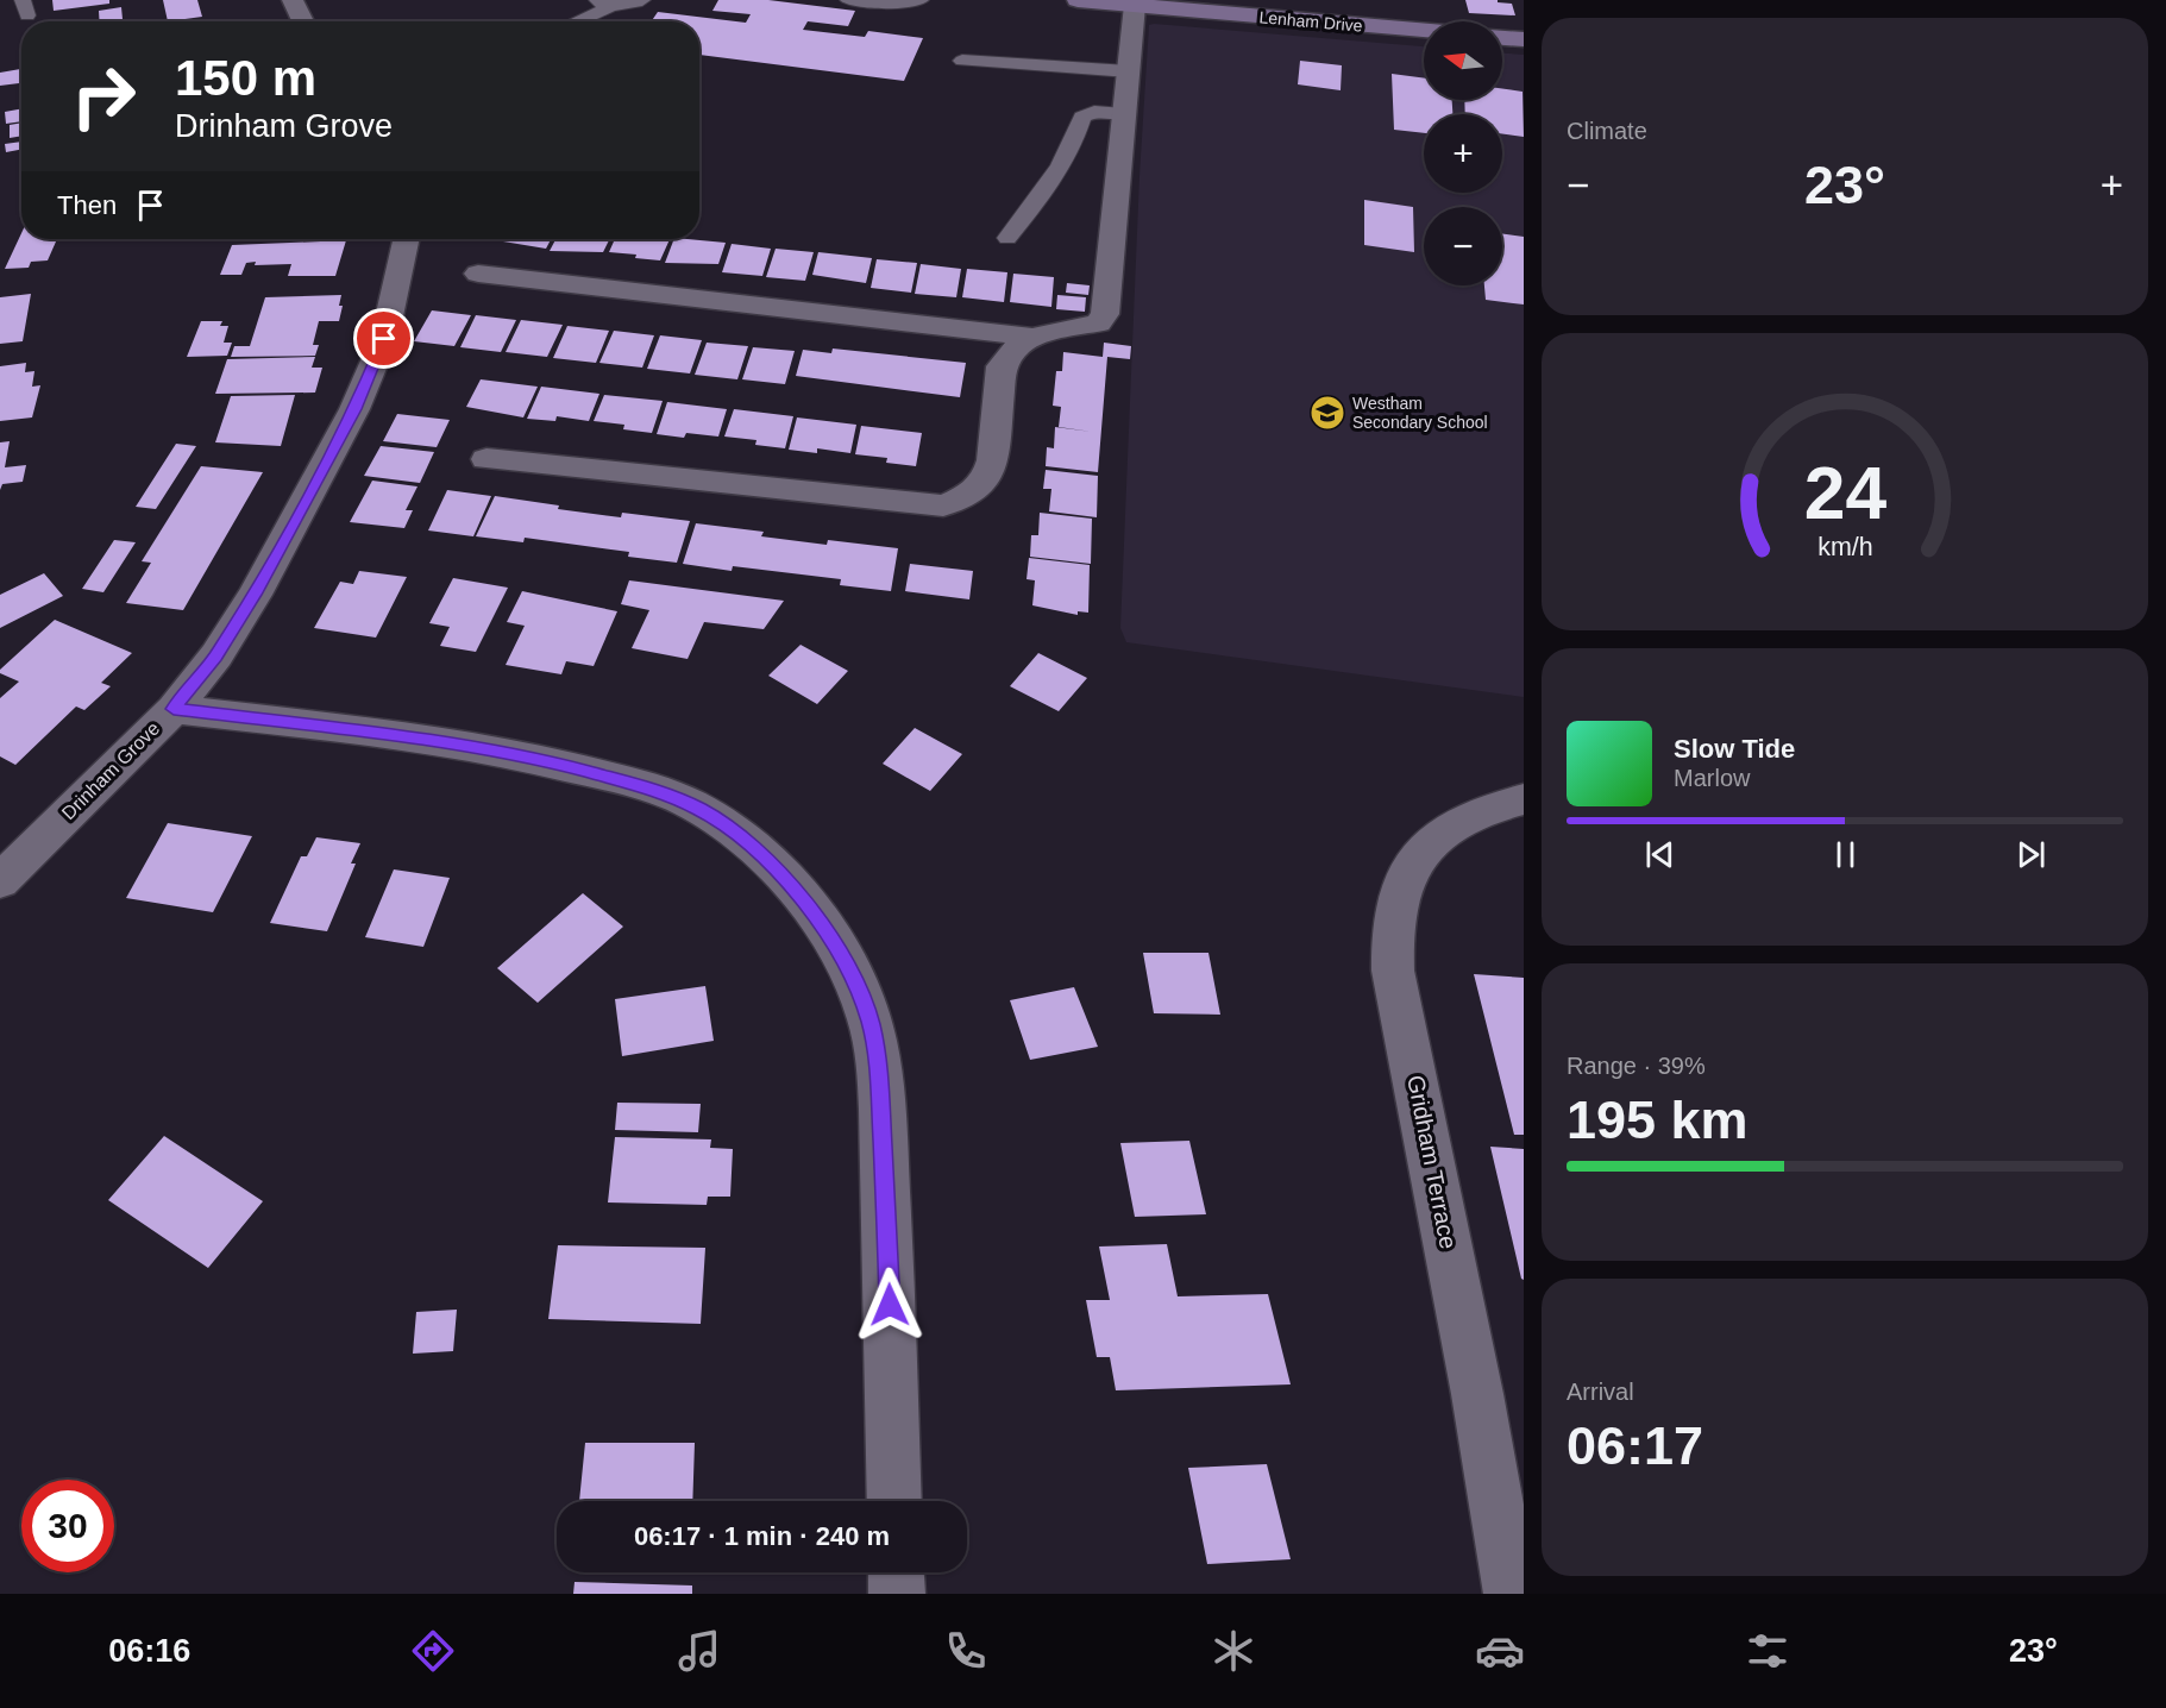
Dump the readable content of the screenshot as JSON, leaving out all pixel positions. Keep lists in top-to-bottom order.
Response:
{
  "streets": {
    "street": ["Lenham Drive", "Drinham Grove", "Gridham Terrace"]
  },
  "places": {
    "school or university": ["Westham Secondary School"]
  },
  "north": "left",
  "page": {
    "tile": [
      "Climate",
      ["Range · 39%", "195 km"],
      ["Arrival", "06:17"]
    ],
    "map_buttons": ["+", "−"],
    "turn": ["150 m", "Drinham Grove"],
    "heat": ["−", "23°", "+"],
    "then": "Then",
    "song": ["Slow Tide", "Marlow"],
    "limit": "30",
    "trip": "06:17 · 1 min · 240 m",
    "tabs": ["06:16", "23°"],
    "gauge": ["24", "km/h"]
  }
}
